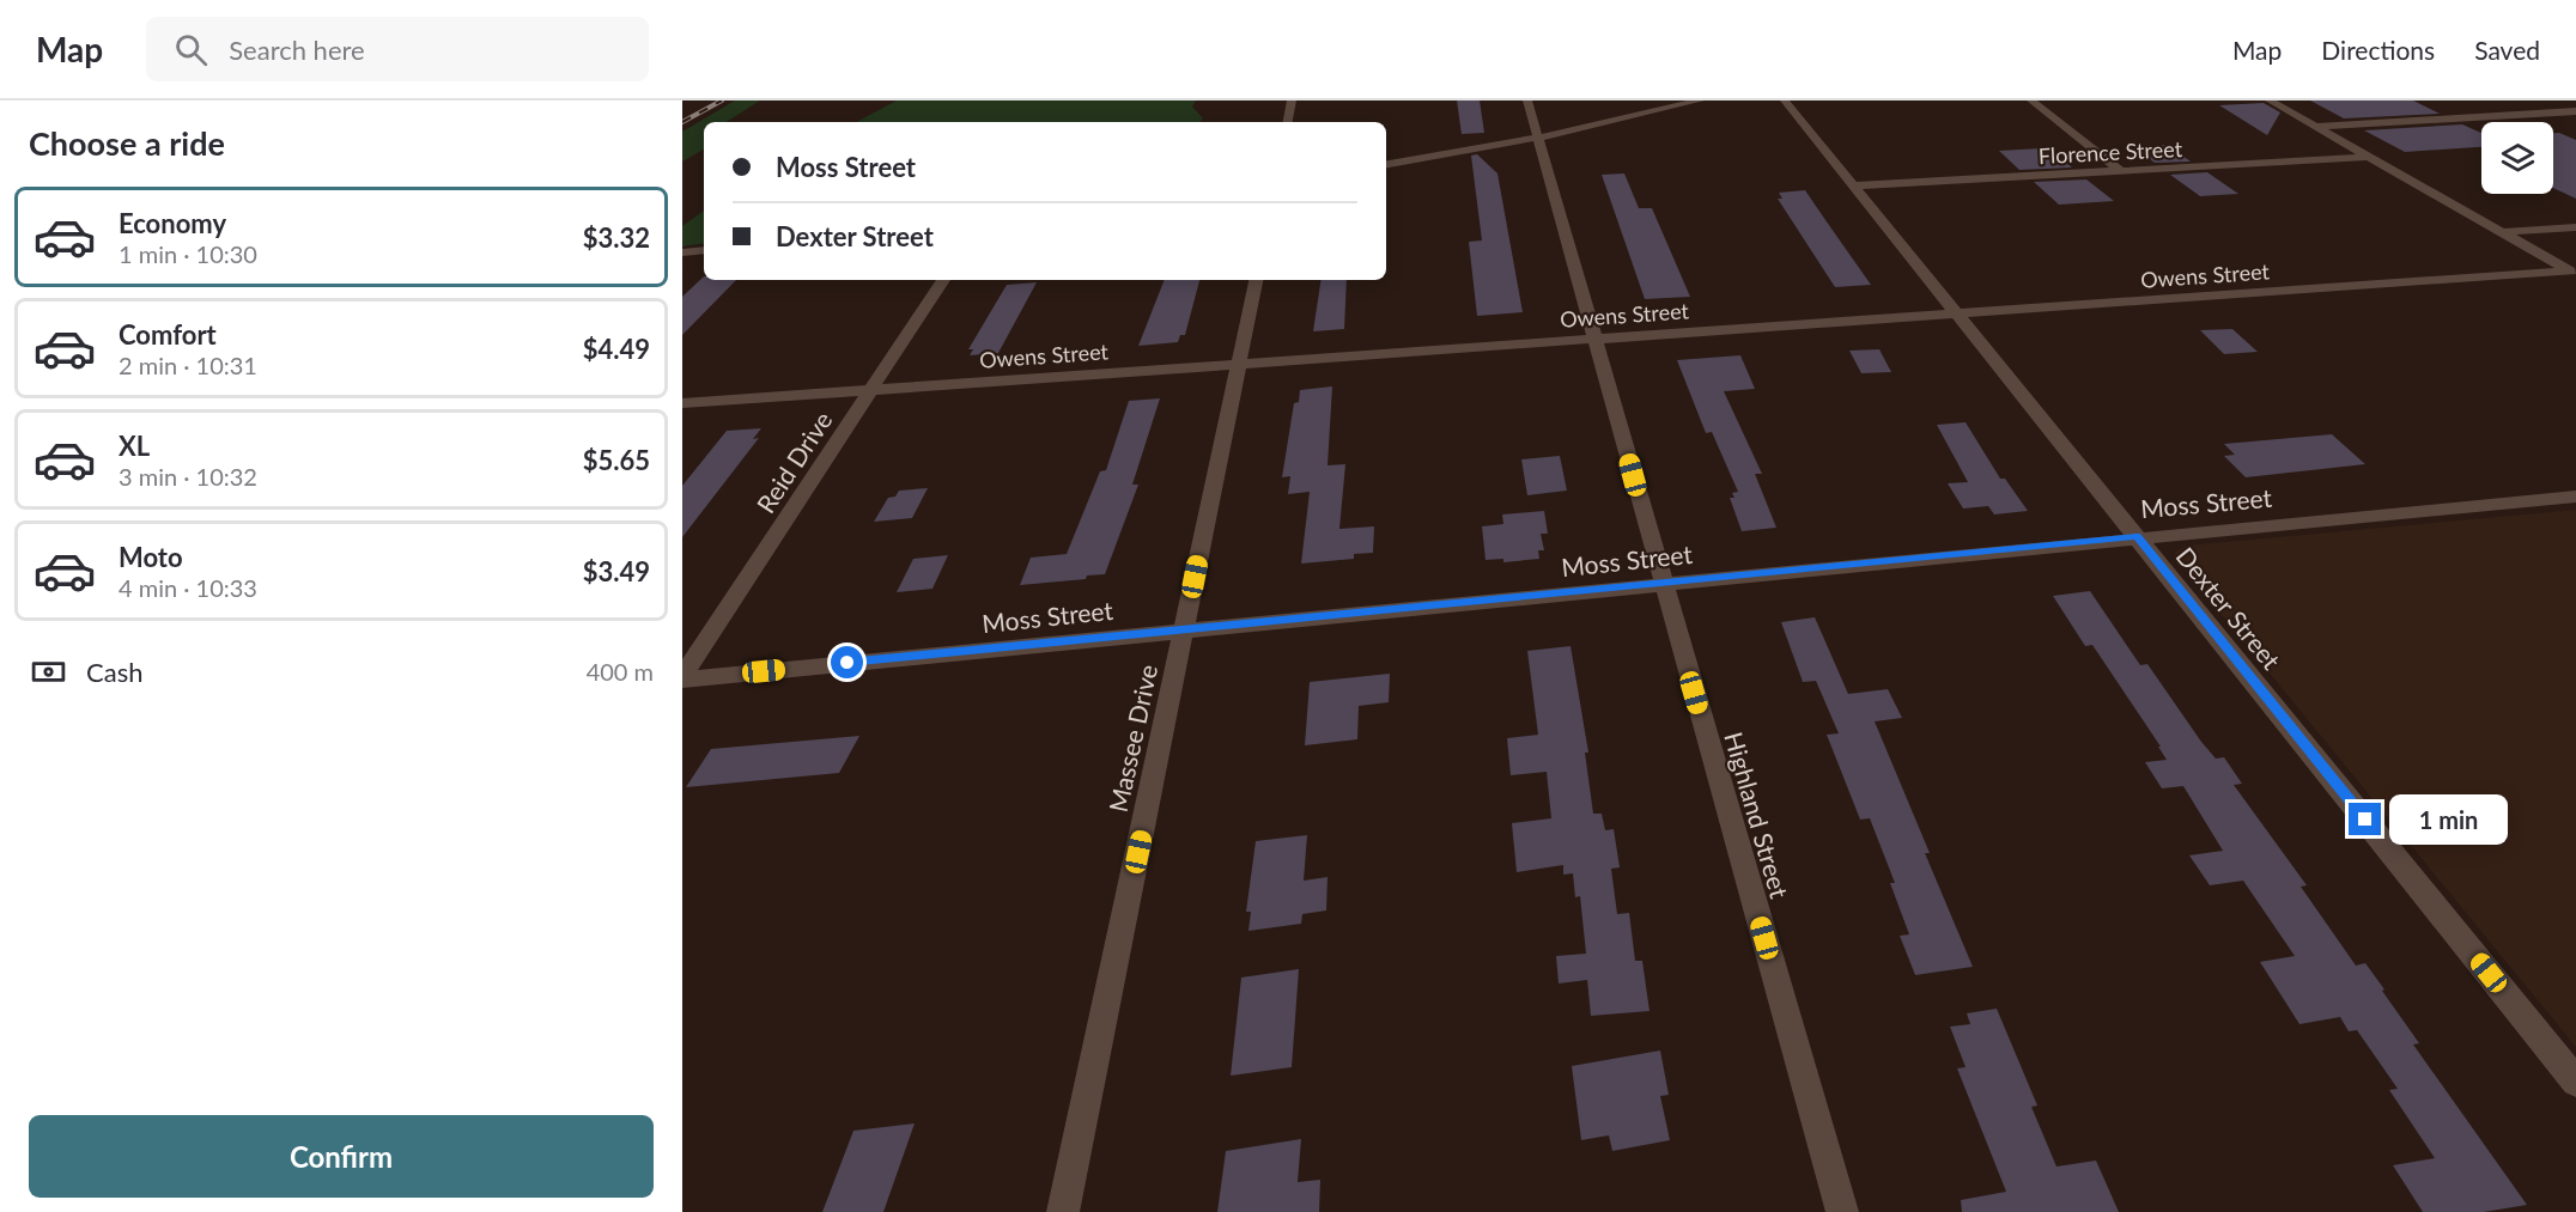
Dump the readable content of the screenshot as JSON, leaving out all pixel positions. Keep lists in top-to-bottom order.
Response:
{
  "streets": {
    "street": [
      "Florence Street",
      "Owens Street",
      "Reid Drive",
      "Moss Street",
      "Dexter Street",
      "Massee Drive",
      "Highland Street"
    ]
  },
  "crossings": [
    ["Florence Street", "Dexter Street"],
    ["Owens Street", "Reid Drive"],
    ["Owens Street", "Dexter Street"],
    ["Owens Street", "Massee Drive"],
    ["Owens Street", "Highland Street"],
    ["Reid Drive", "Moss Street"],
    ["Moss Street", "Dexter Street"],
    ["Moss Street", "Massee Drive"],
    ["Moss Street", "Highland Street"]
  ],
  "page": {
    "header": "Map",
    "search": "Search here",
    "nav": ["Map", "Directions", "Saved"],
    "heading": "Choose a ride",
    "banner": ["Moss Street", "Dexter Street"],
    "list": [
      {
        "name": "Economy",
        "note": "1 min · 10:30",
        "value": "$3.32"
      },
      {
        "name": "Comfort",
        "note": "2 min · 10:31",
        "value": "$4.49"
      },
      {
        "name": "XL",
        "note": "3 min · 10:32",
        "value": "$5.65"
      },
      {
        "name": "Moto",
        "note": "4 min · 10:33",
        "value": "$3.49"
      }
    ],
    "pay": ["Cash", "400 m"],
    "bubble": "1 min",
    "buttons": "Confirm"
  }
}
